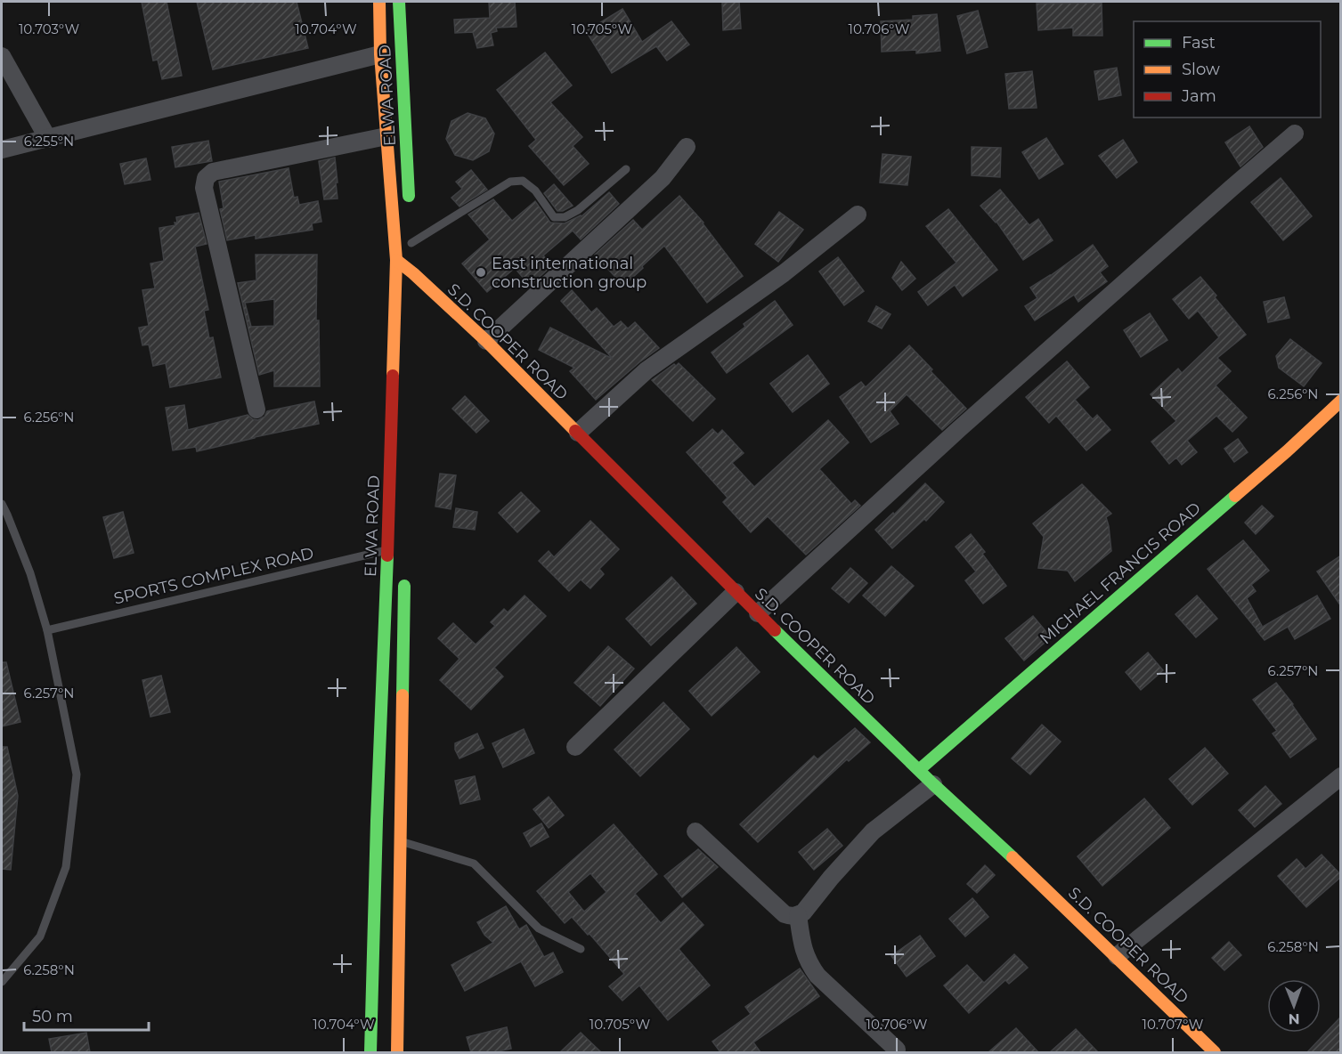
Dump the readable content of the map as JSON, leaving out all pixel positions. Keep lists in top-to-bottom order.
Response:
{
  "streets": {
    "main road": ["ELWA ROAD", "S.D. COOPER ROAD", "MICHAEL FRANCIS ROAD"],
    "lane": ["SPORTS COMPLEX ROAD"]
  },
  "crossings": [
    ["ELWA ROAD", "S.D. COOPER ROAD"],
    ["ELWA ROAD", "SPORTS COMPLEX ROAD"],
    ["S.D. COOPER ROAD", "MICHAEL FRANCIS ROAD"]
  ],
  "places": ["East international construction group"],
  "legend": ["Fast", "Slow", "Jam"],
  "scale_bar": "50 m",
  "north": "bottom",
  "coordinates": [
    "10.703°W",
    "10.704°W",
    "10.705°W",
    "10.706°W",
    "6.255°N",
    "6.256°N",
    "6.257°N",
    "6.258°N",
    "10.707°W"
  ]
}
